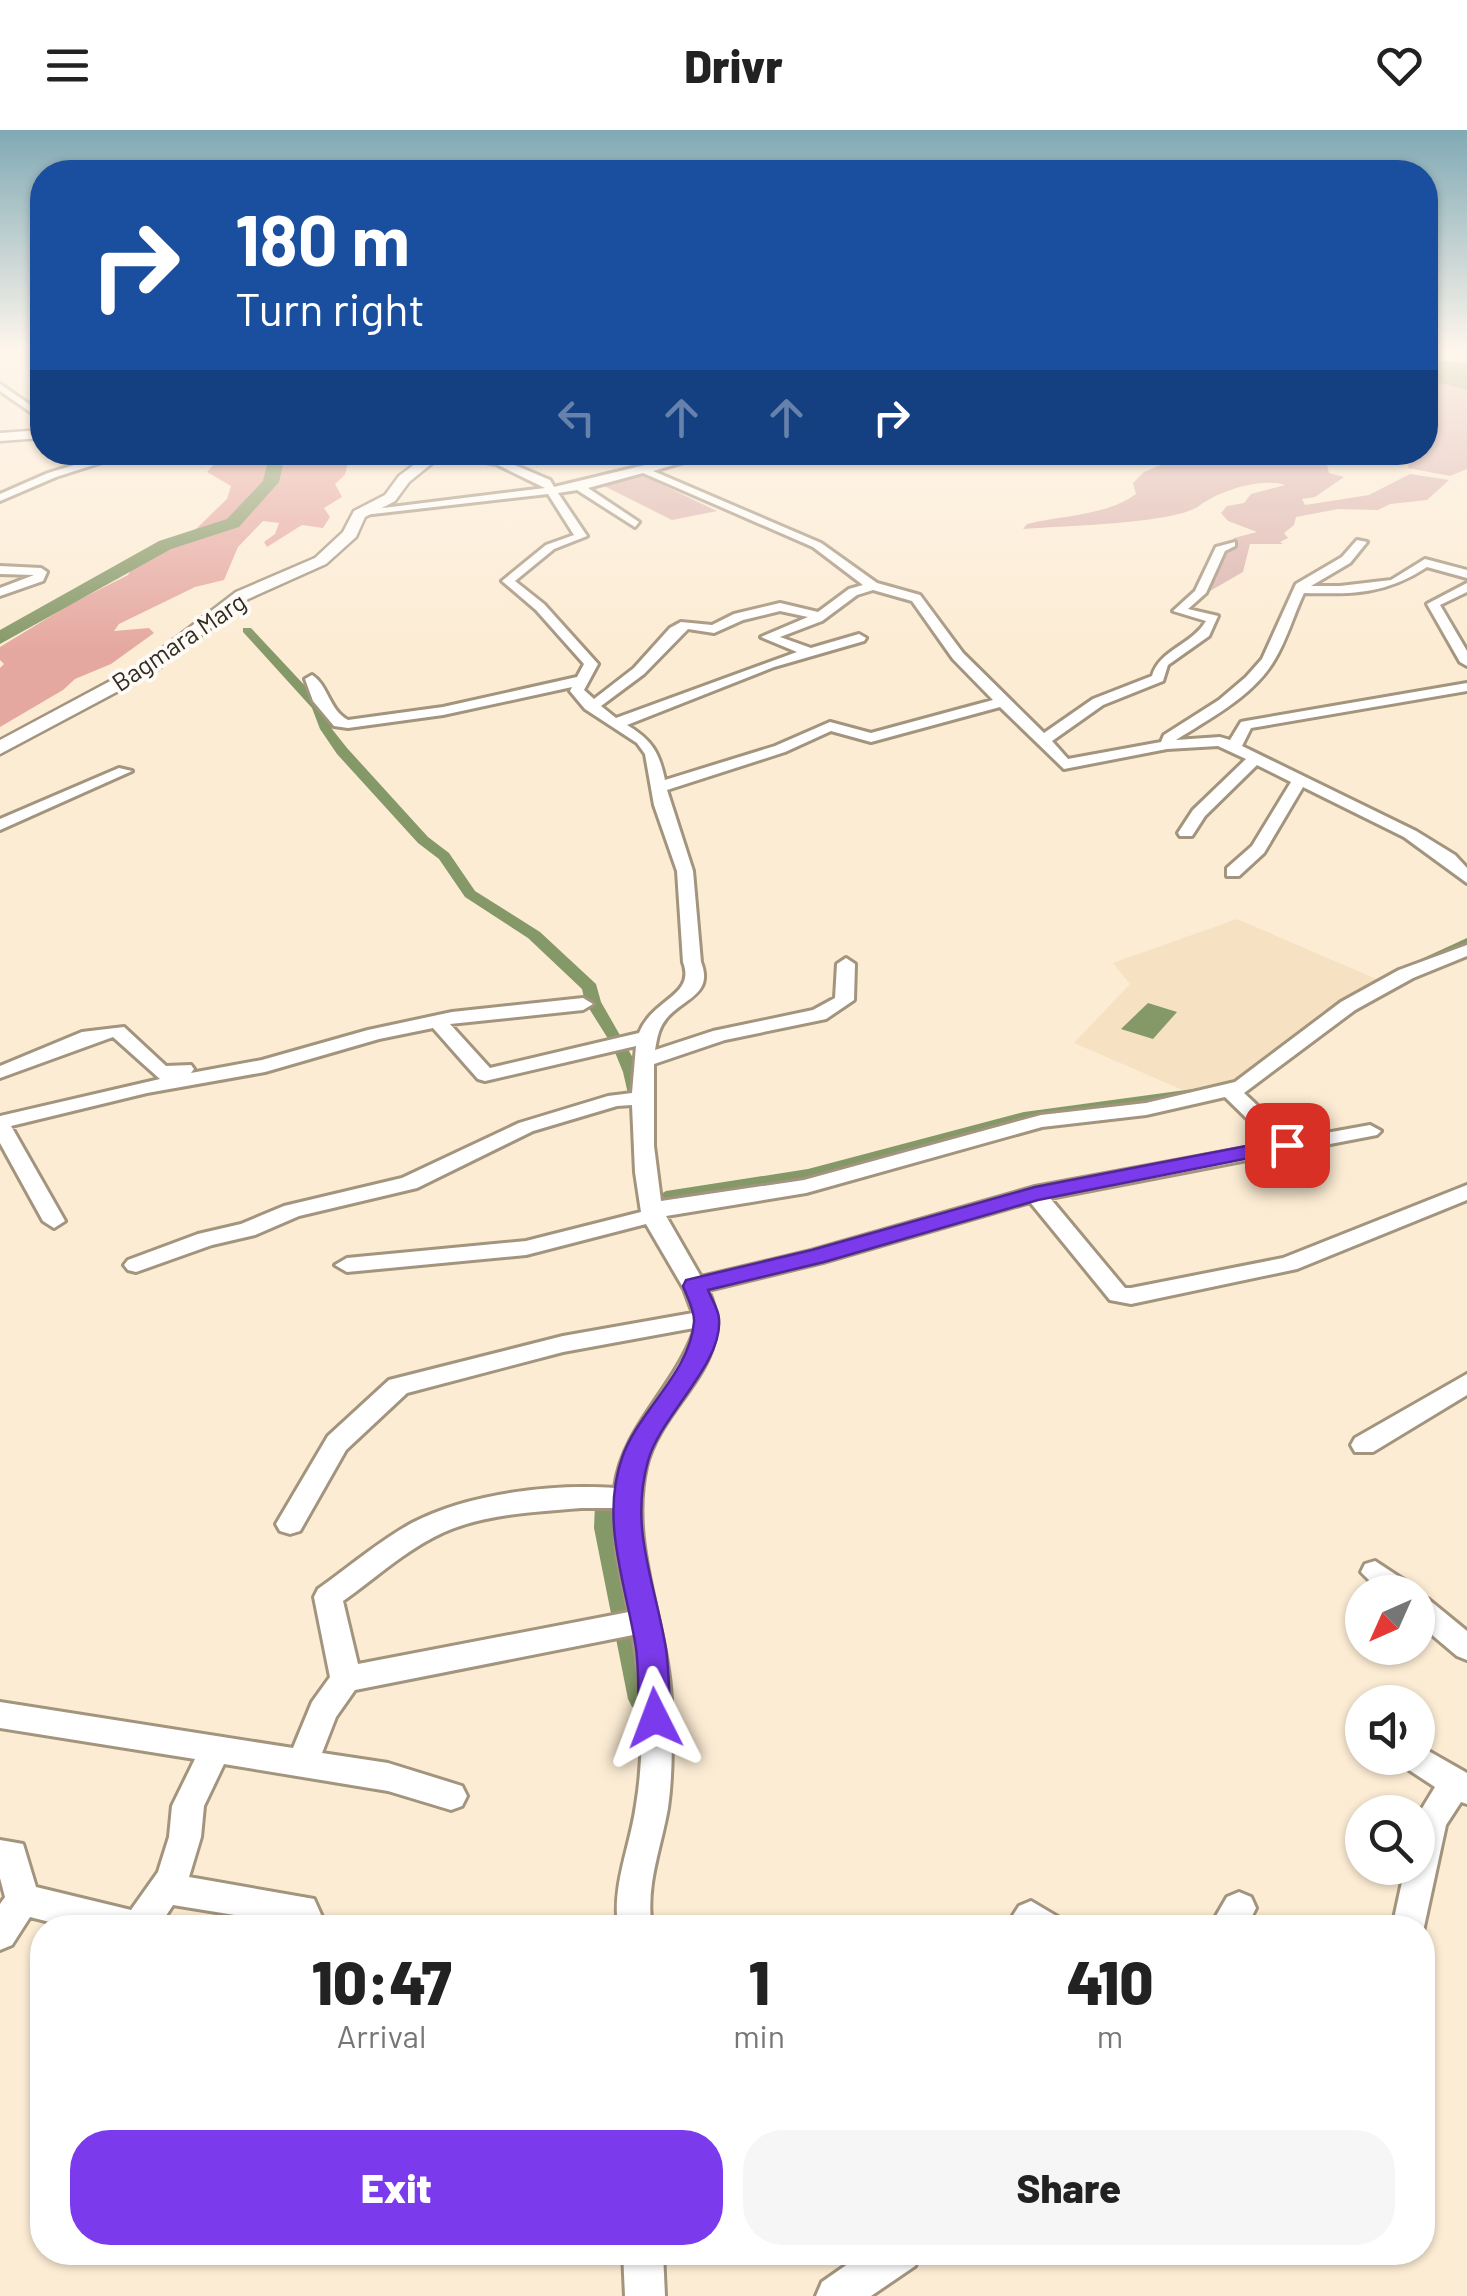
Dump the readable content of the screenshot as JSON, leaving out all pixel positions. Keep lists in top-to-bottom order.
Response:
{
  "streets": {
    "main road": ["Bagmara Marg"]
  },
  "north": "bottom left",
  "page": {
    "header": "Drivr",
    "turn": ["180 m", "Turn right"],
    "eta": [
      "10:47",
      "Arrival",
      "1",
      "min",
      "410",
      "m"
    ],
    "buttons": ["Exit", "Share"]
  }
}
